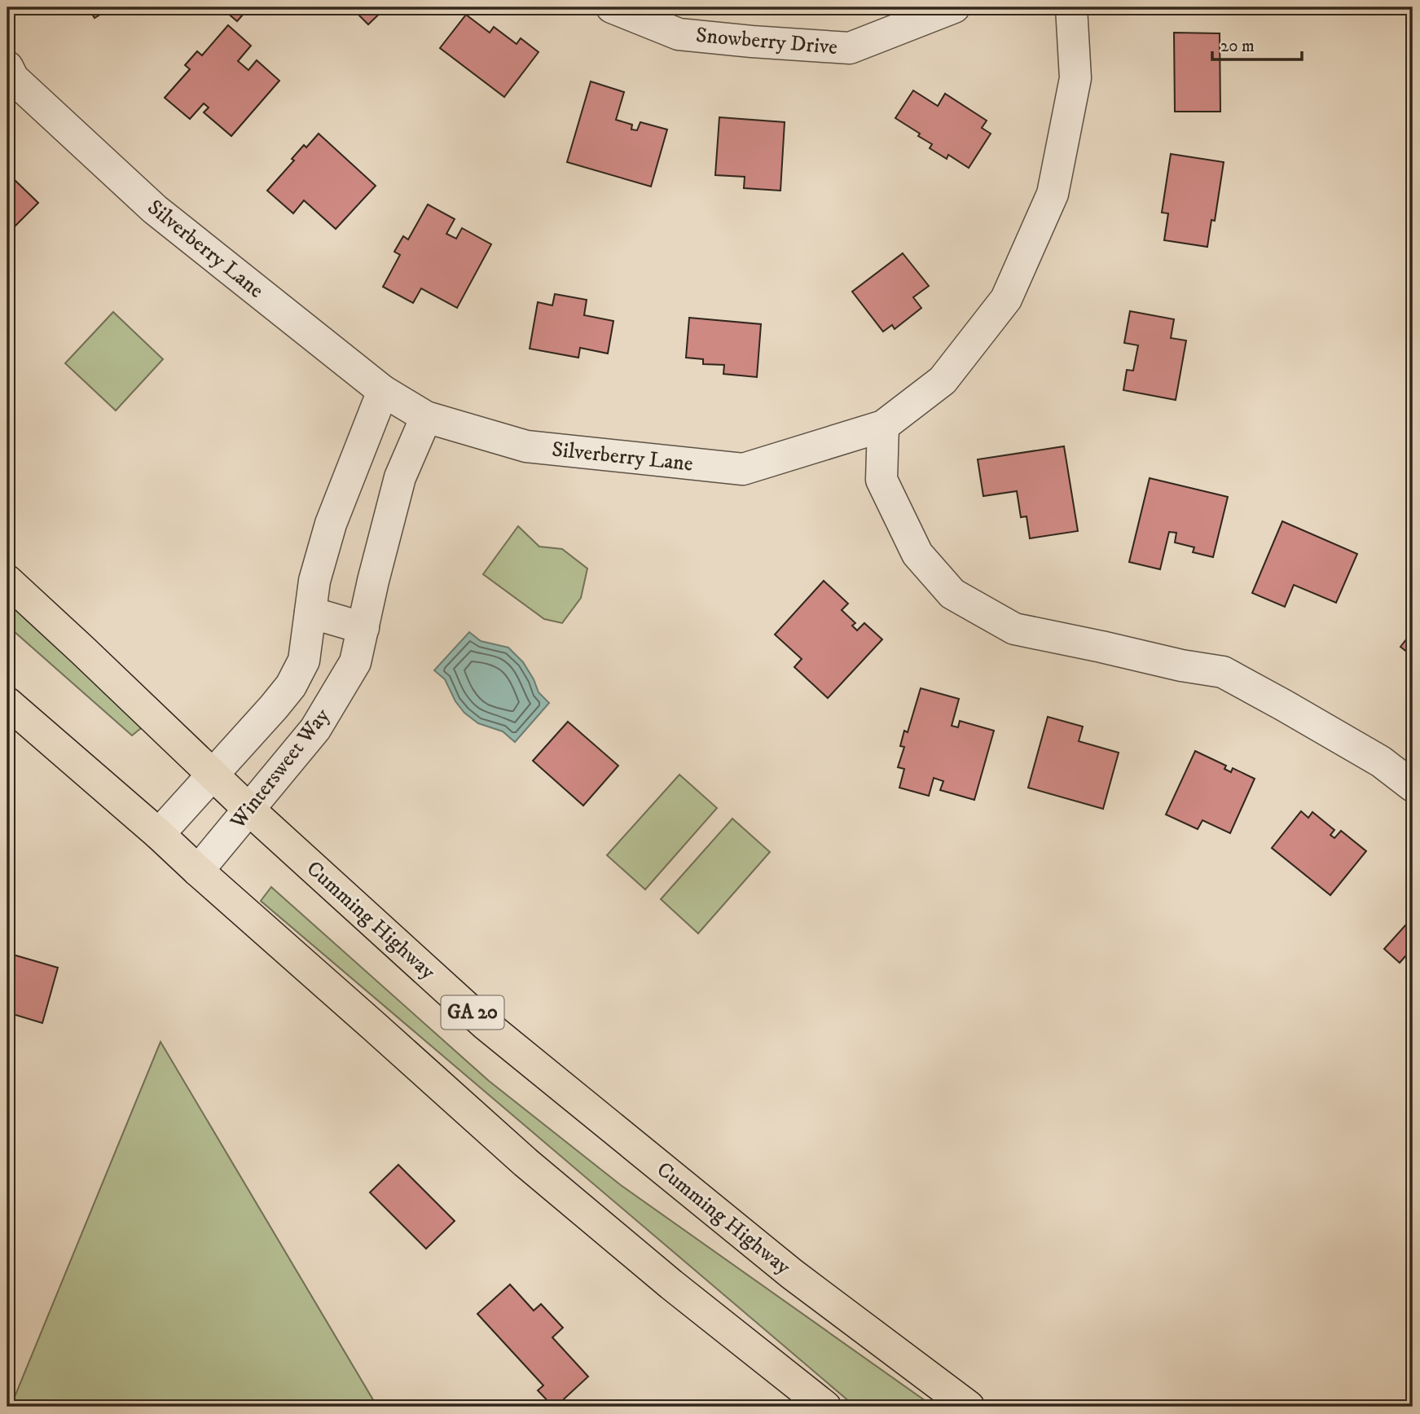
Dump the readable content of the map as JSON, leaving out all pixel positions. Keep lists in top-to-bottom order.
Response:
{
  "streets": {
    "highway": ["Cumming Highway", "GA 20"],
    "street": ["Snowberry Drive", "Silverberry Lane", "Wintersweet Way"]
  },
  "crossings": [
    ["Silverberry Lane", "Wintersweet Way"],
    ["Wintersweet Way", "Cumming Highway"]
  ],
  "scale_bar": "20 m"
}
